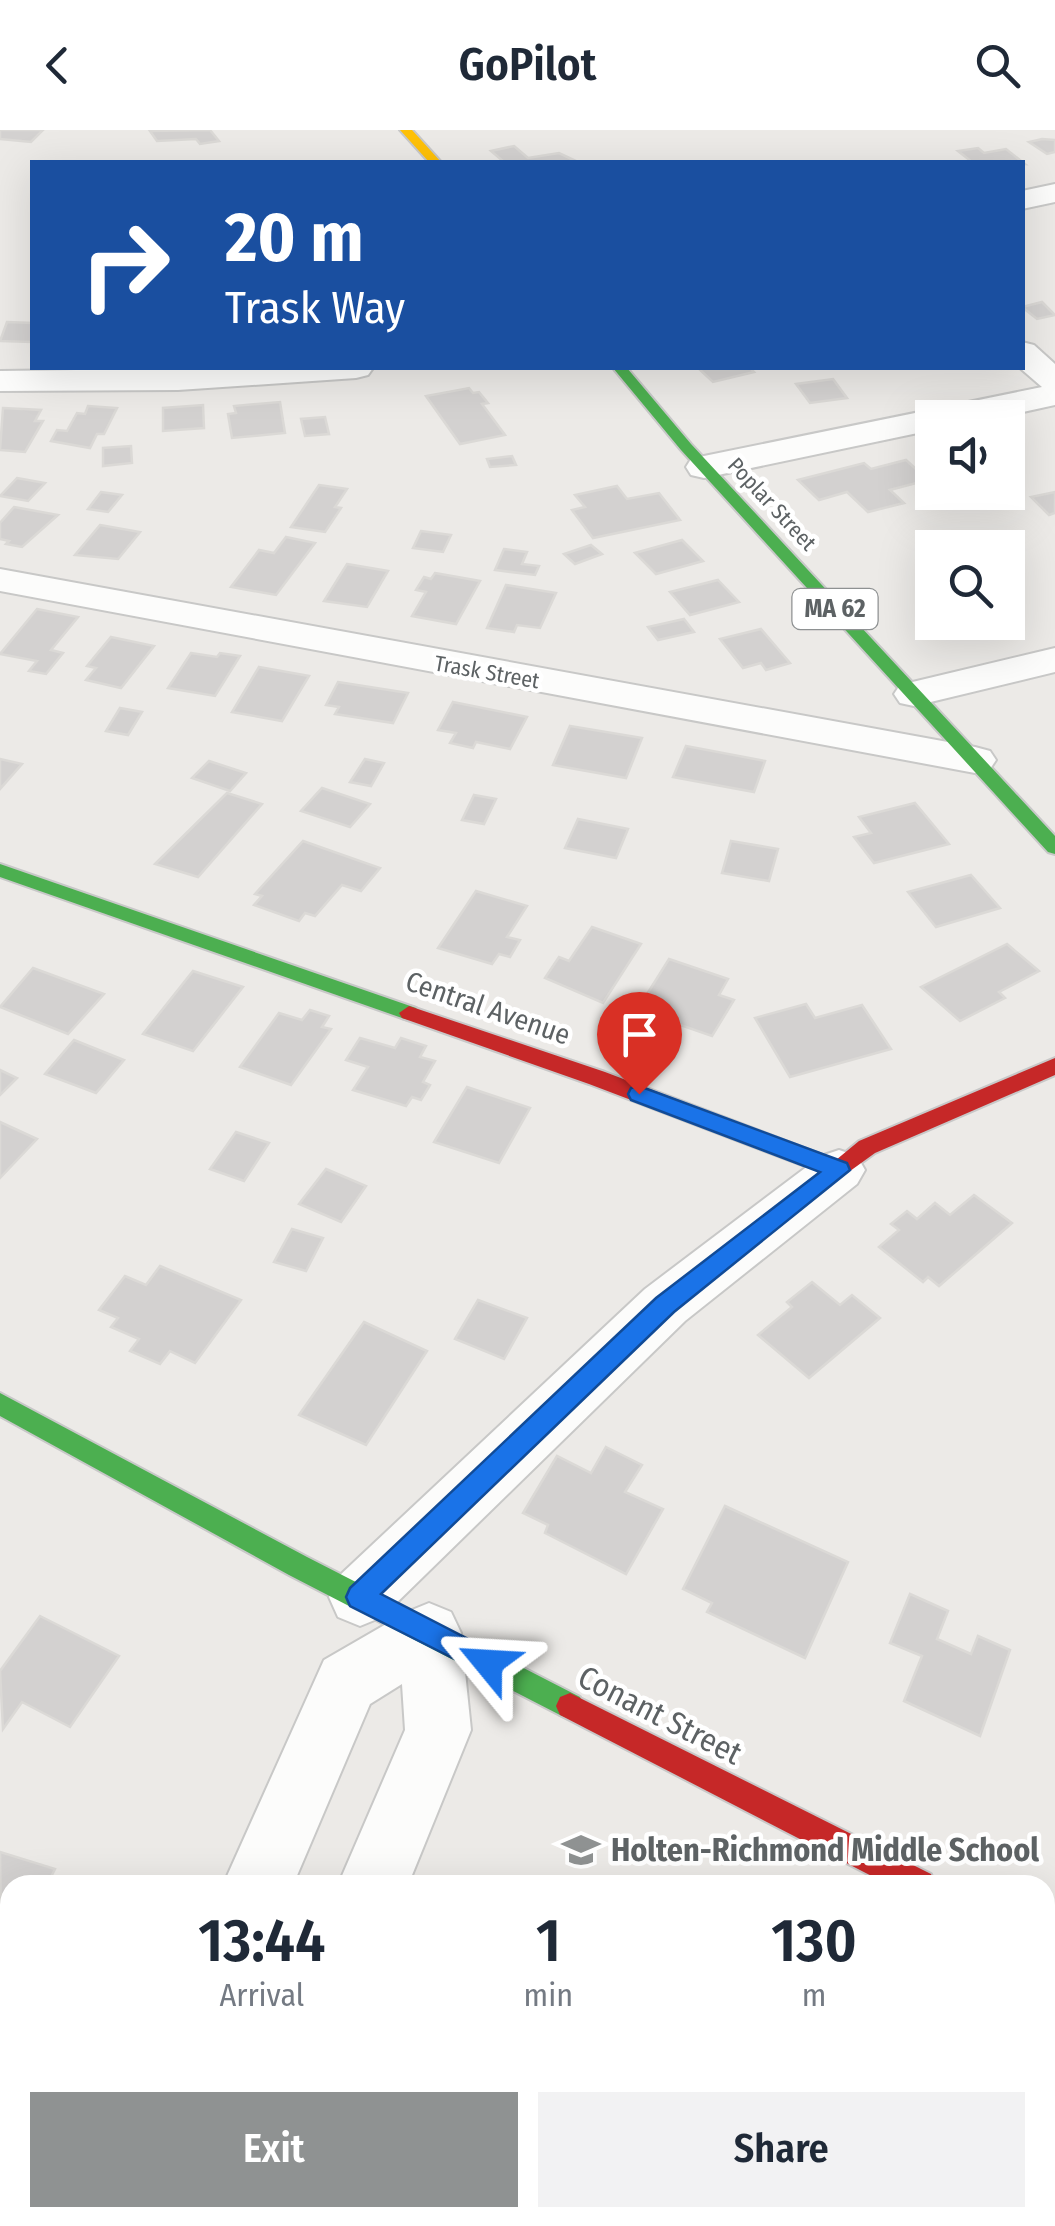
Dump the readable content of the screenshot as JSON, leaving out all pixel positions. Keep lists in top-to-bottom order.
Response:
{
  "streets": {
    "main road": [
      "Poplar Street",
      "MA 62",
      "Central Avenue",
      "Conant Street"
    ],
    "street": ["Trask Street"]
  },
  "crossings": [
    ["Poplar Street", "Trask Street"]
  ],
  "places": {
    "school or university": ["Holten-Richmond Middle School"]
  },
  "page": {
    "header": "GoPilot",
    "turn": ["20 m", "Trask Way"],
    "eta": [
      "13:44",
      "Arrival",
      "1",
      "min",
      "130",
      "m"
    ],
    "buttons": ["Exit", "Share"]
  }
}
